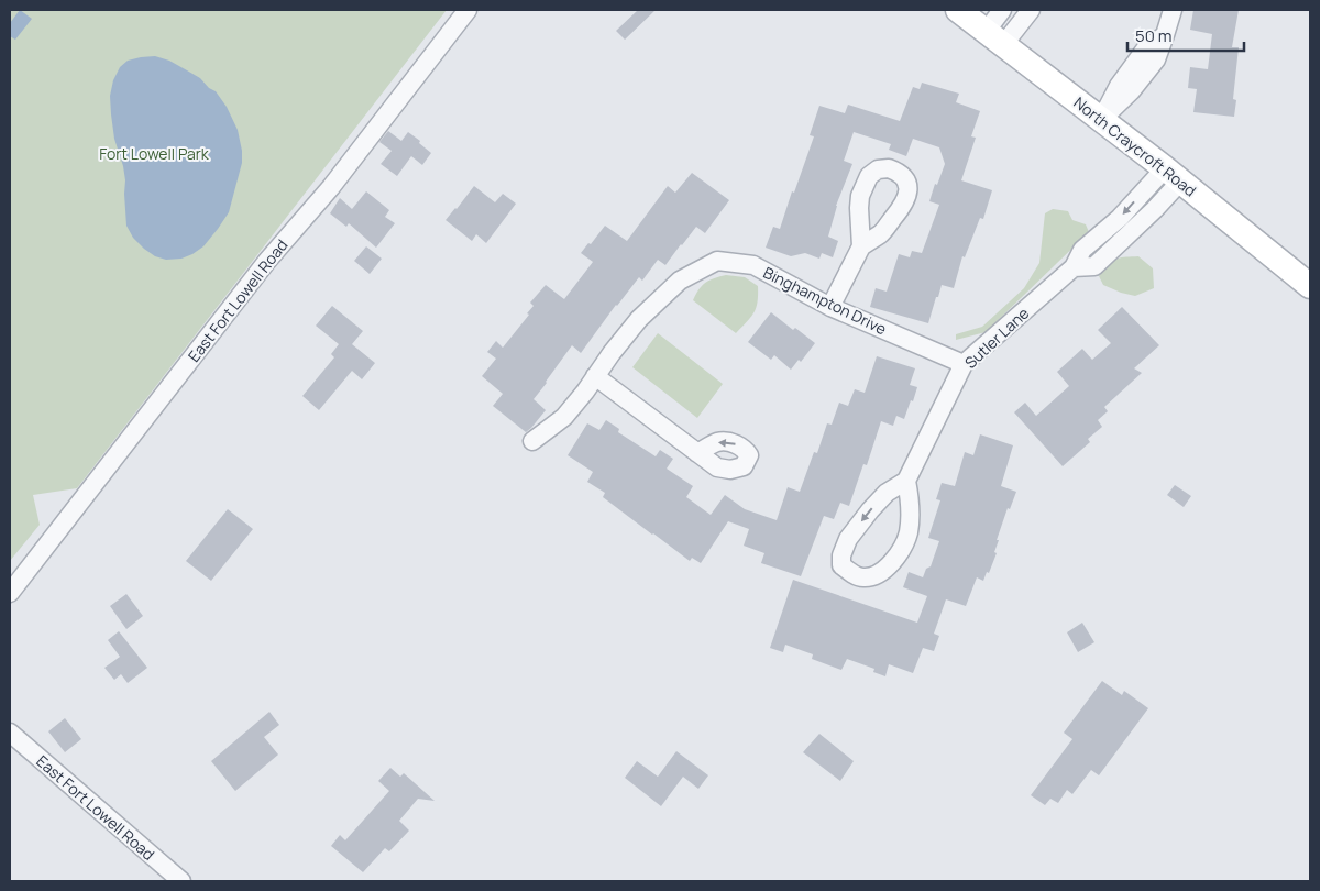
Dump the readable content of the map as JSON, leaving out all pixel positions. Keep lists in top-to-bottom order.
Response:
{
  "streets": {
    "main road": ["North Craycroft Road"],
    "street": ["East Fort Lowell Road", "Binghampton Drive", "Sutler Lane"]
  },
  "crossings": [
    ["North Craycroft Road", "Sutler Lane"],
    ["Binghampton Drive", "Sutler Lane"]
  ],
  "parks": ["Fort Lowell Park"],
  "scale_bar": "50 m"
}
